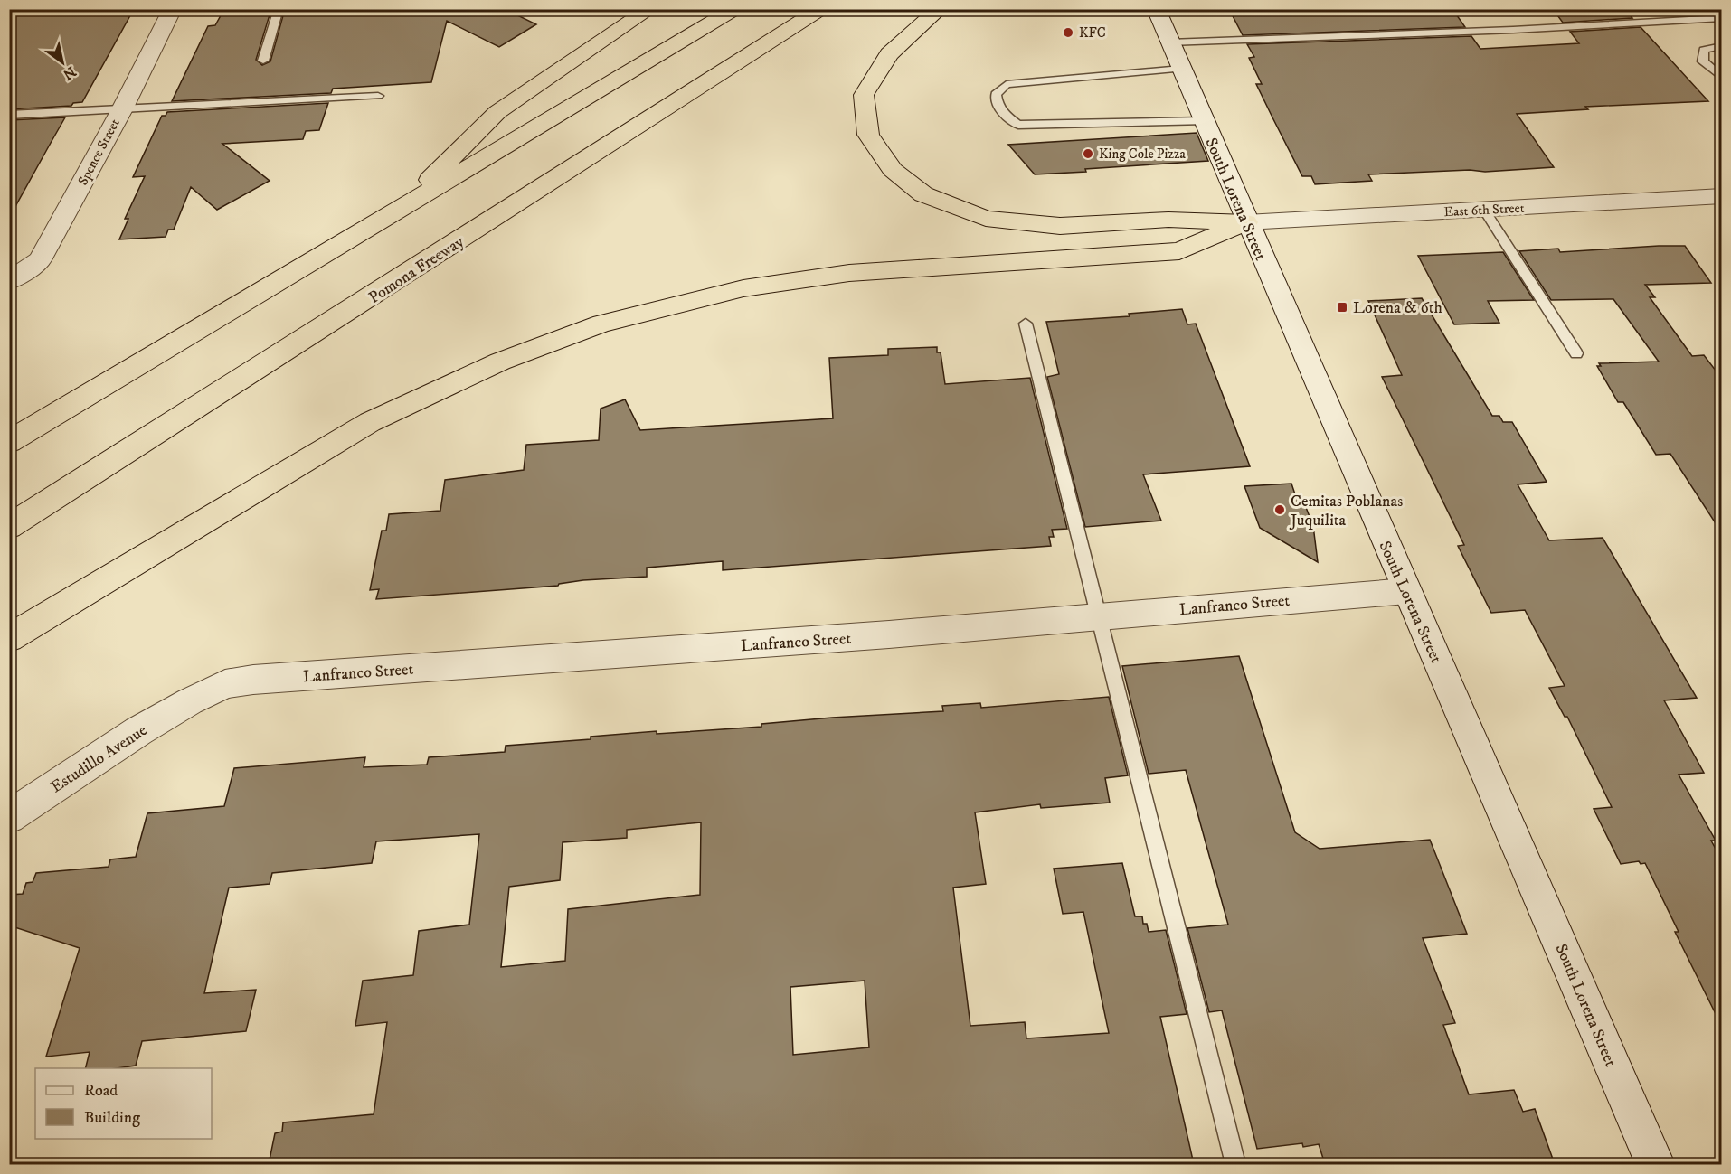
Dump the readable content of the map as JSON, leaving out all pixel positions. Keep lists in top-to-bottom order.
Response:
{
  "streets": {
    "highway": ["Pomona Freeway"],
    "street": [
      "Spence Street",
      "South Lorena Street",
      "East 6th Street",
      "Lanfranco Street",
      "Estudillo Avenue"
    ]
  },
  "crossings": [
    ["South Lorena Street", "East 6th Street"],
    ["South Lorena Street", "Lanfranco Street"],
    ["Lanfranco Street", "Estudillo Avenue"]
  ],
  "places": {
    "other": ["KFC", "King Cole Pizza", "Cemitas Poblanas Juquilita"],
    "transit": ["Lorena & 6th"]
  },
  "legend": ["Road", "Building"],
  "north": "bottom right"
}
